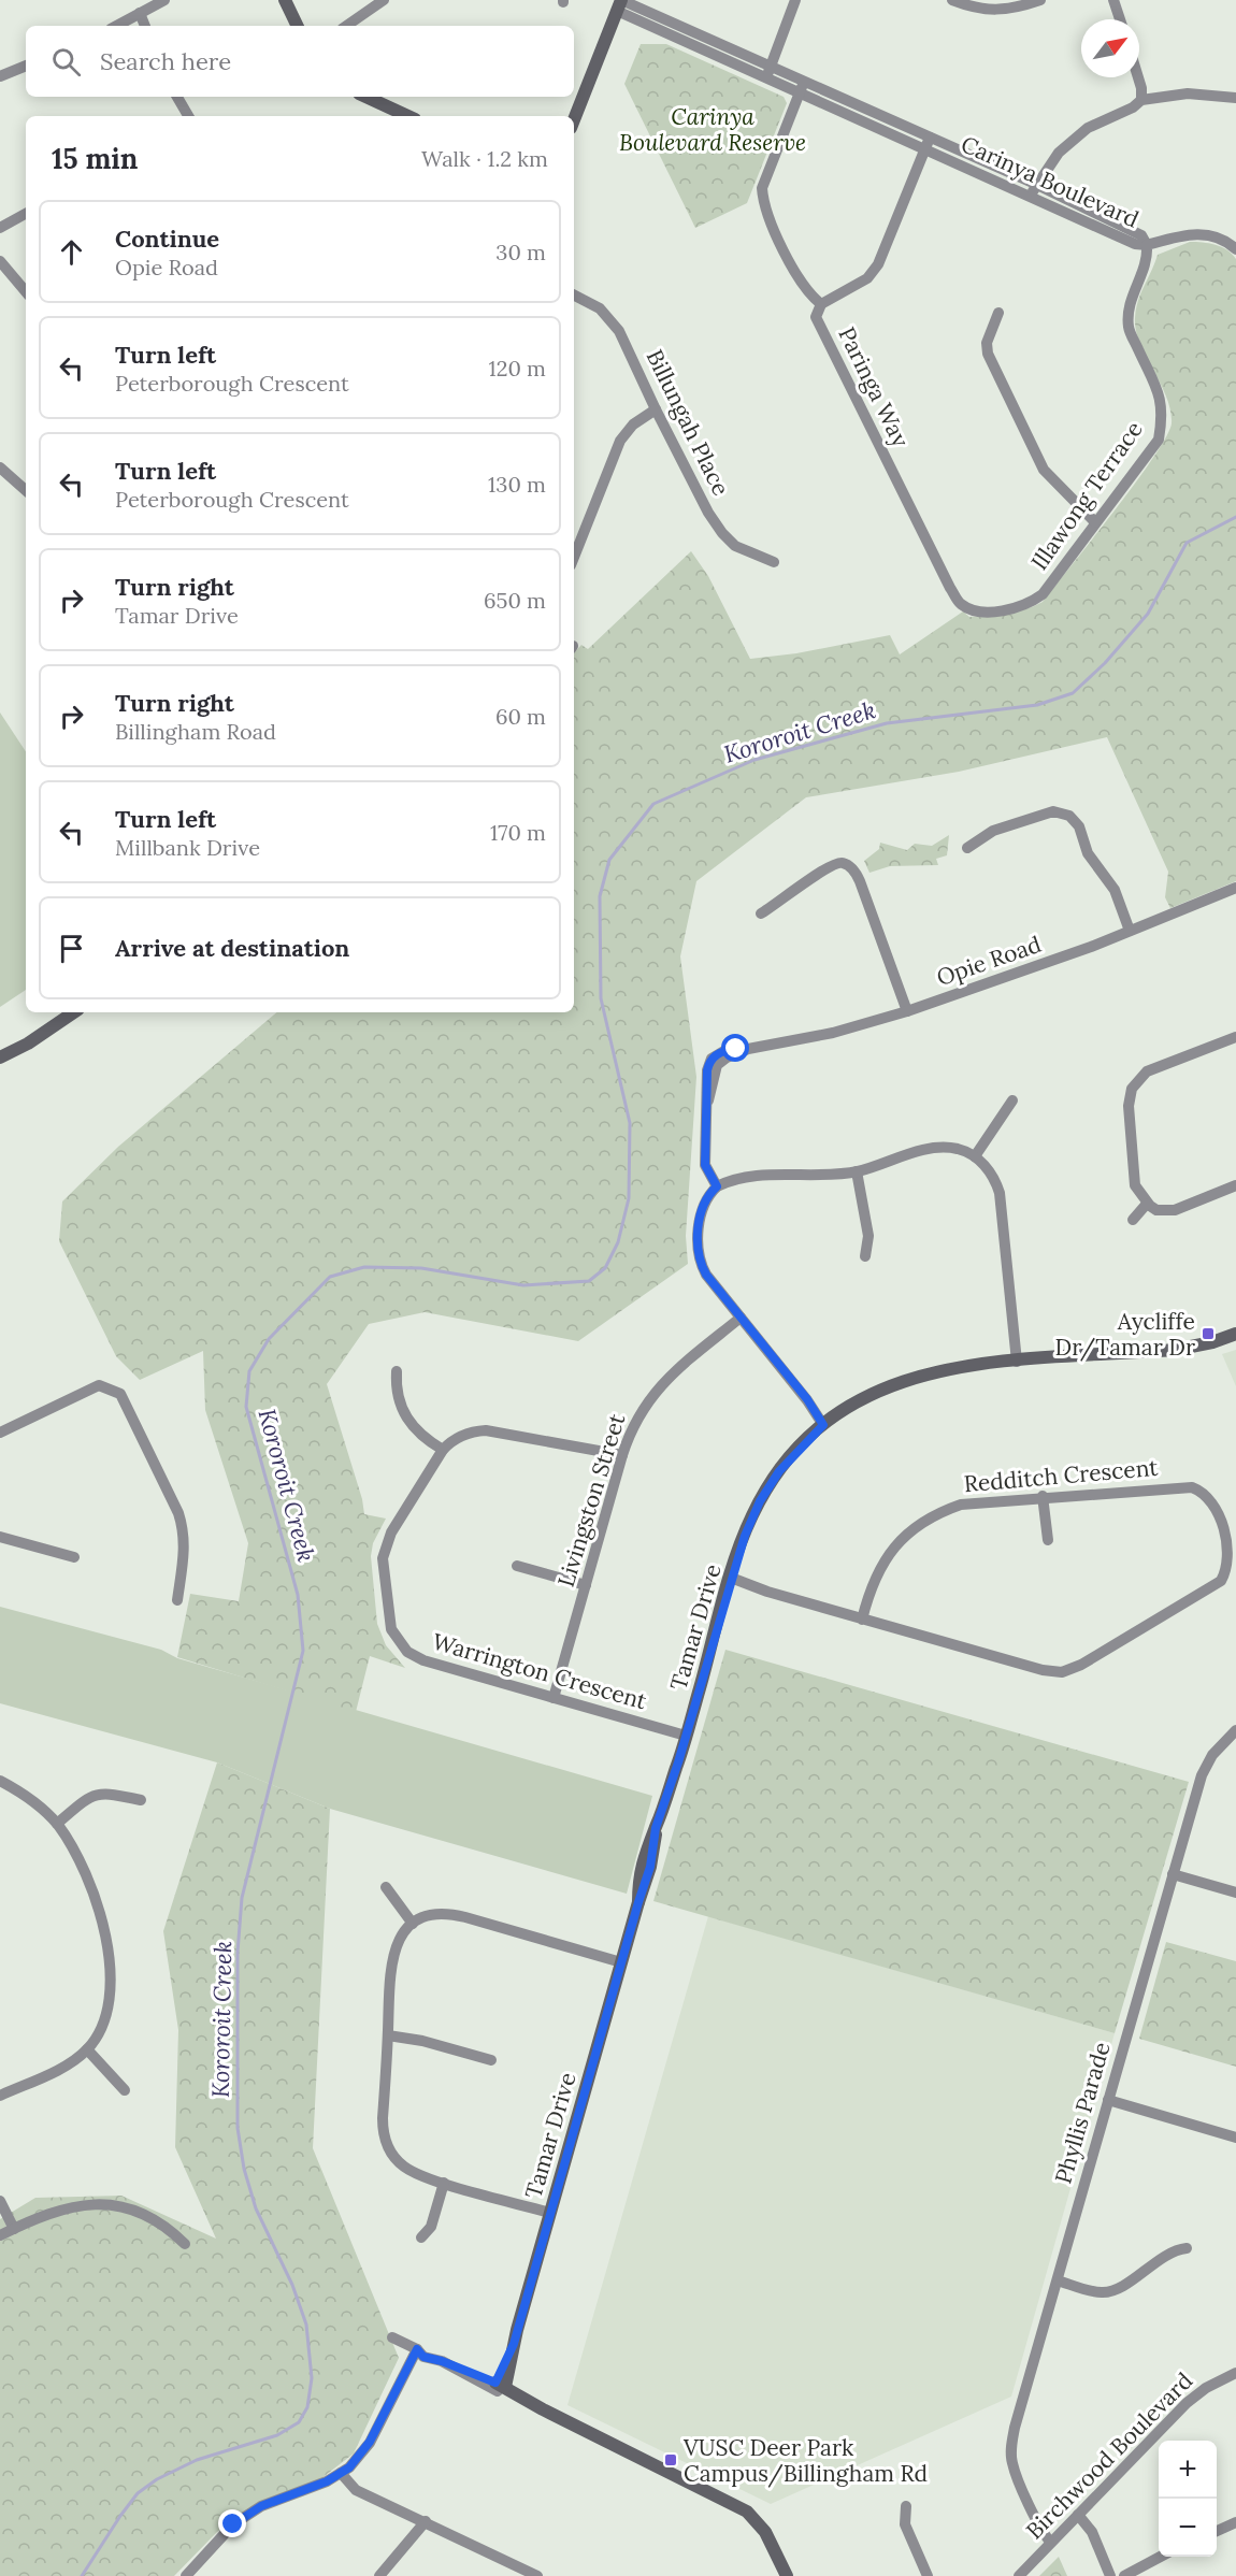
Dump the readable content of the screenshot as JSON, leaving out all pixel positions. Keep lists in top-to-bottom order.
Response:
{
  "streets": {
    "street": [
      "Carinya Boulevard",
      "Paringa Way",
      "Billungah Place",
      "Illawong Terrace",
      "Opie Road",
      "Redditch Crescent",
      "Livingston Street",
      "Tamar Drive",
      "Warrington Crescent",
      "Phyllis Parade",
      "Birchwood Boulevard"
    ]
  },
  "crossings": [
    ["Carinya Boulevard", "Paringa Way"],
    ["Carinya Boulevard", "Illawong Terrace"],
    ["Paringa Way", "Illawong Terrace"],
    ["Redditch Crescent", "Tamar Drive"],
    ["Livingston Street", "Warrington Crescent"],
    ["Tamar Drive", "Warrington Crescent"],
    ["Phyllis Parade", "Birchwood Boulevard"]
  ],
  "water": ["Kororoit Creek"],
  "parks": ["Carinya Boulevard Reserve"],
  "places": {
    "transit": ["Aycliffe Dr/Tamar Dr", "VUSC Deer Park Campus/Billingham Rd"]
  },
  "north": "top right",
  "page": {
    "search": "Search here",
    "heading": ["15 min", "Walk · 1.2 km"],
    "list": [
      ["Continue", "Opie Road", "30 m"],
      ["Turn left", "Peterborough Crescent", "120 m"],
      ["Turn left", "Peterborough Crescent", "130 m"],
      ["Turn right", "Tamar Drive", "650 m"],
      ["Turn right", "Billingham Road", "60 m"],
      ["Turn left", "Millbank Drive", "170 m"],
      "Arrive at destination"
    ],
    "map_buttons": ["+", "−"]
  }
}
